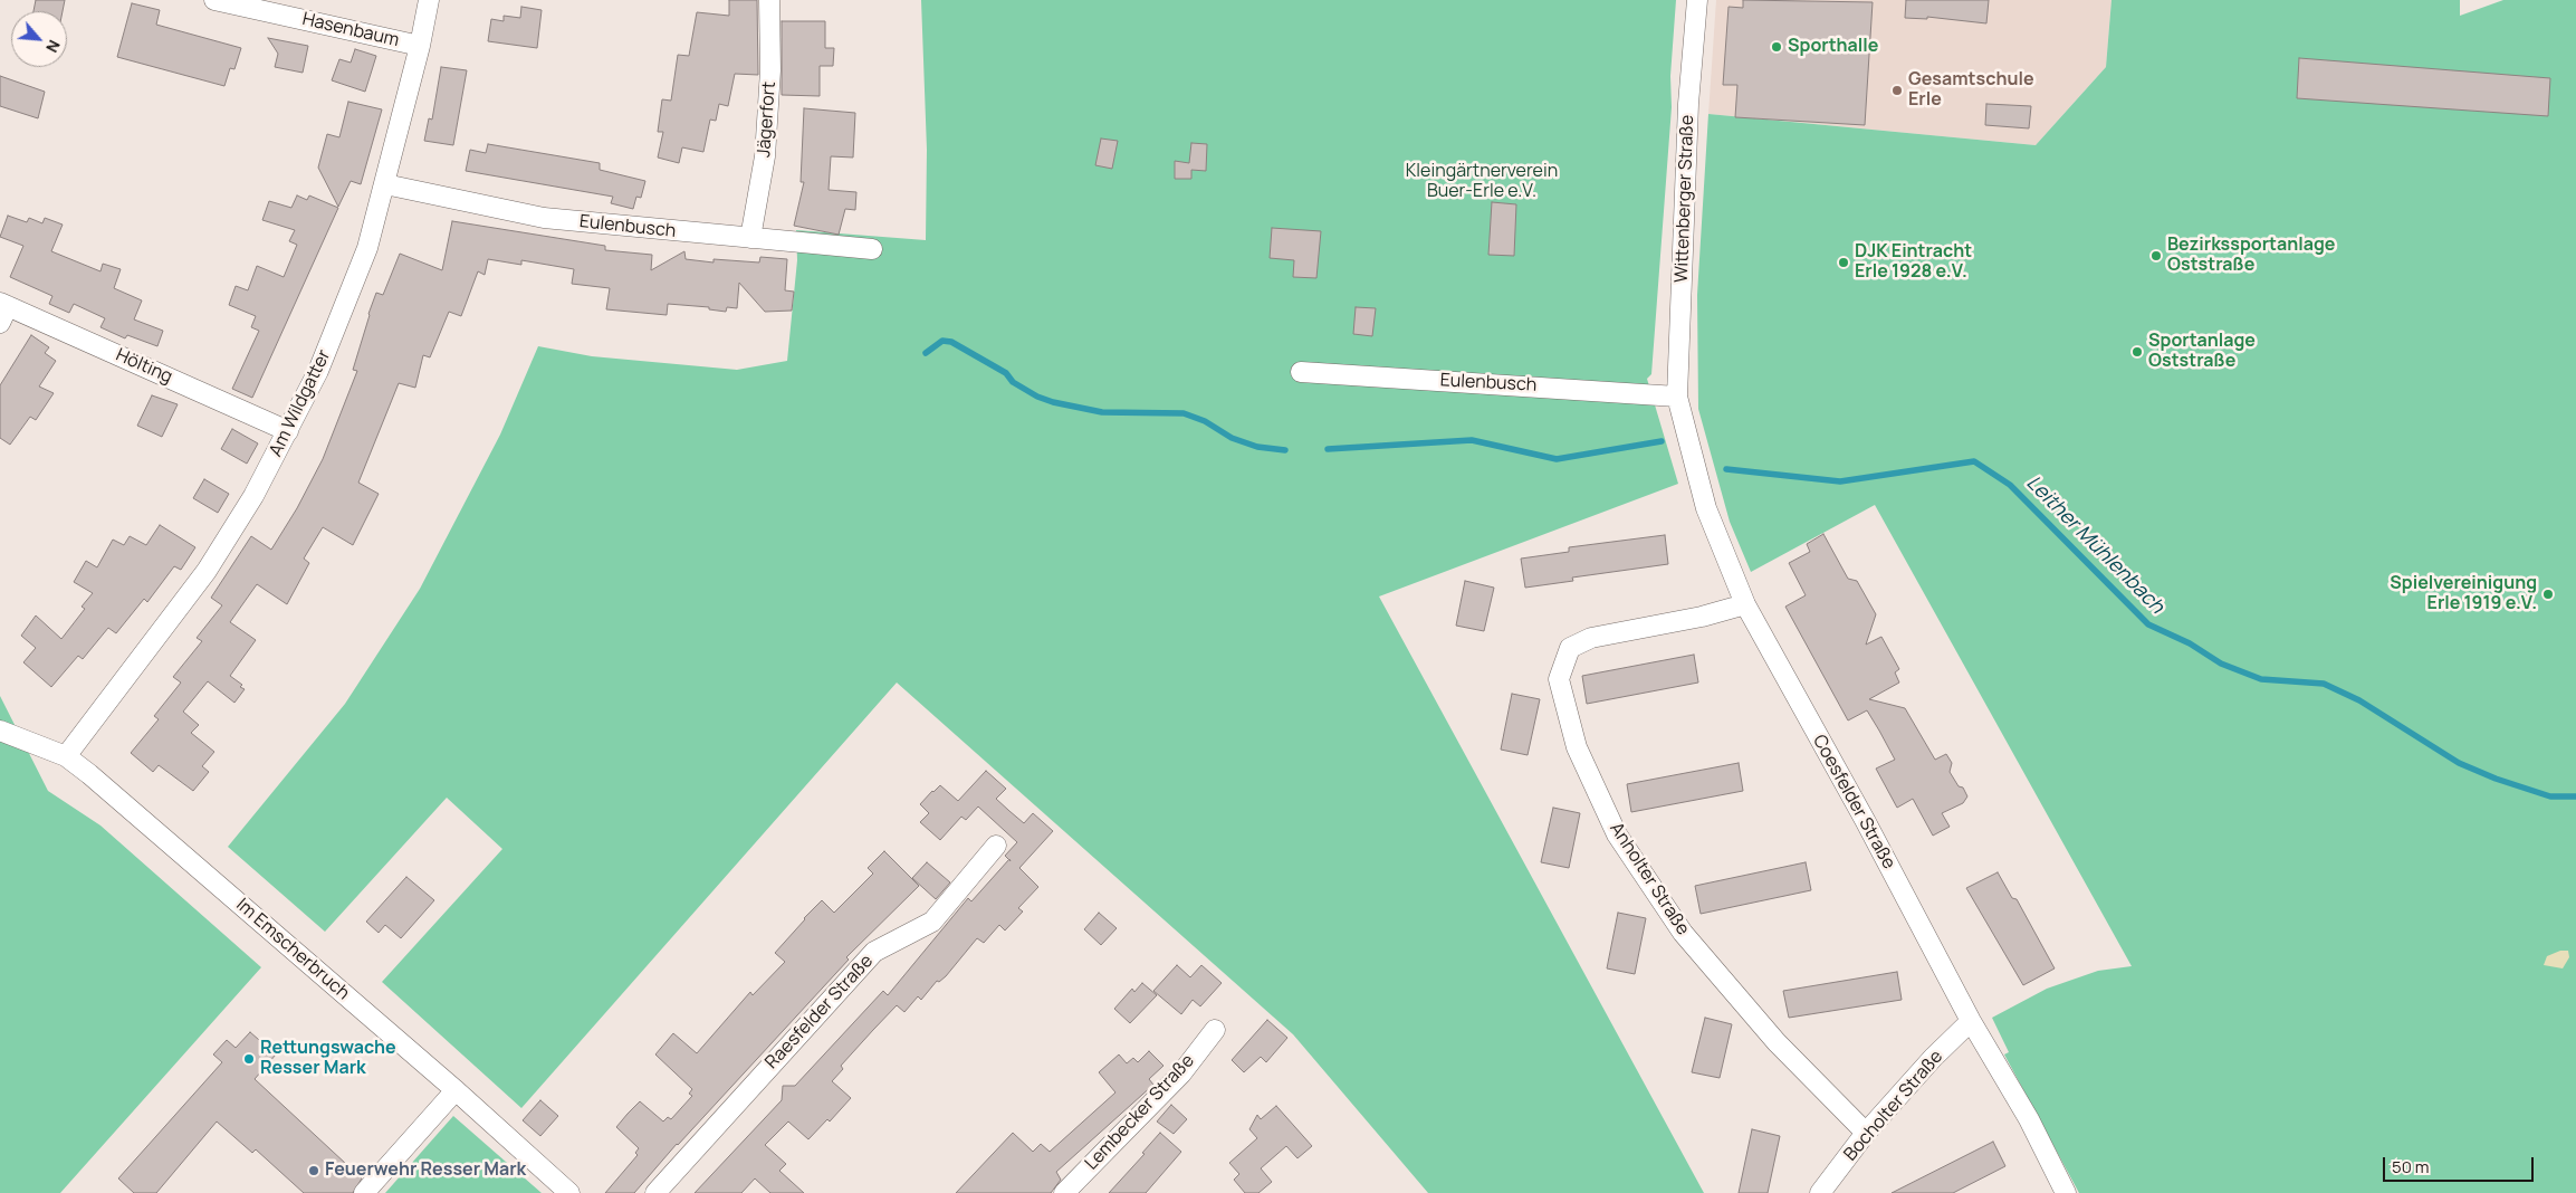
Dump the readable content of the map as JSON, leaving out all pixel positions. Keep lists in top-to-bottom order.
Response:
{
  "streets": {
    "street": [
      "Hasenbaum",
      "Jägerfort",
      "Wittenberger Straße",
      "Eulenbusch",
      "Hölting",
      "Am Wildgatter",
      "Coesfelder Straße",
      "Anholter Straße",
      "Im Emscherbruch",
      "Raesfelder Straße",
      "Bocholter Straße",
      "Lembecker Straße"
    ]
  },
  "crossings": [
    ["Hasenbaum", "Am Wildgatter"],
    ["Jägerfort", "Eulenbusch"],
    ["Wittenberger Straße", "Eulenbusch"],
    ["Wittenberger Straße", "Coesfelder Straße"],
    ["Eulenbusch", "Am Wildgatter"],
    ["Eulenbusch", "Coesfelder Straße"],
    ["Hölting", "Am Wildgatter"],
    ["Am Wildgatter", "Im Emscherbruch"],
    ["Coesfelder Straße", "Anholter Straße"],
    ["Coesfelder Straße", "Bocholter Straße"],
    ["Anholter Straße", "Bocholter Straße"]
  ],
  "water": ["Leither Mühlenbach"],
  "parks": ["Kleingärtnerverein Buer-Erle e.V."],
  "places": [
    "Sporthalle",
    "Gesamtschule Erle",
    "Bezirkssportanlage Oststraße",
    "DJK Eintracht Erle 1928 e.V.",
    "Sportanlage Oststraße",
    "Spielvereinigung Erle 1919 e.V.",
    "Rettungswache Resser Mark",
    "Feuerwehr Resser Mark"
  ],
  "scale_bar": "50 m",
  "north": "bottom right"
}
